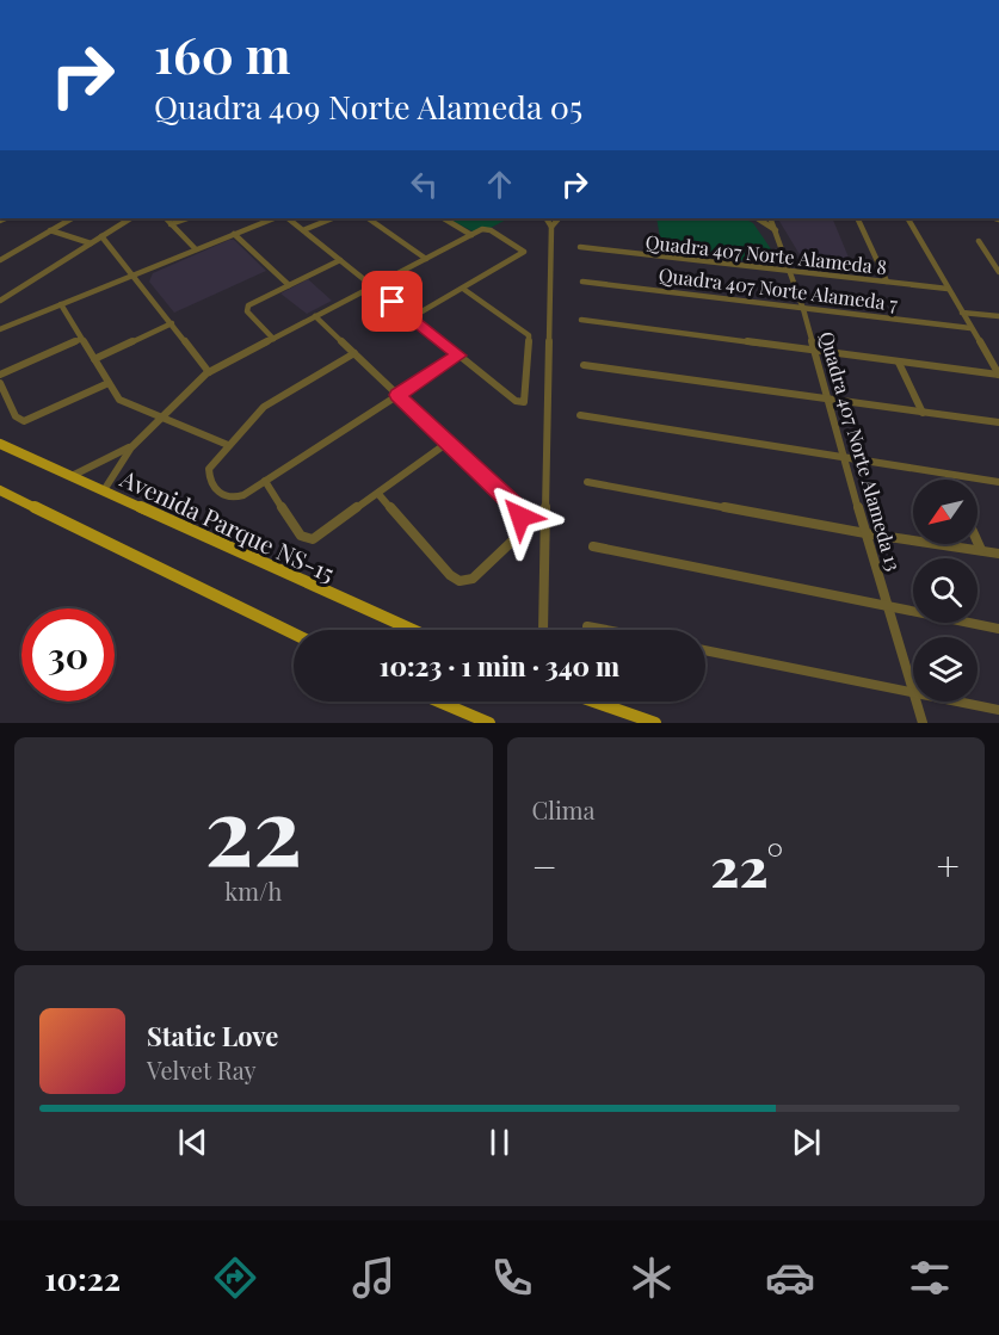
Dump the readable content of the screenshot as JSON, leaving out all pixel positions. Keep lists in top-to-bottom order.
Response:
{
  "streets": {
    "main road": ["Avenida Parque NS-15"],
    "street": ["Quadra 407 Norte Alameda 8", "Quadra 407 Norte Alameda 7", "Quadra 407 Norte Alameda 13"]
  },
  "crossings": [
    ["Quadra 407 Norte Alameda 8", "Quadra 407 Norte Alameda 13"],
    ["Quadra 407 Norte Alameda 7", "Quadra 407 Norte Alameda 13"]
  ],
  "north": "bottom left",
  "page": {
    "turn": ["160 m", "Quadra 409 Norte Alameda 05"],
    "limit": "30",
    "trip": "10:23 · 1 min · 340 m",
    "tile": [
      ["22", "km/h"],
      "Clima"
    ],
    "heat": ["−", "22°", "+"],
    "song": ["Static Love", "Velvet Ray"],
    "tabs": "10:22"
  }
}
